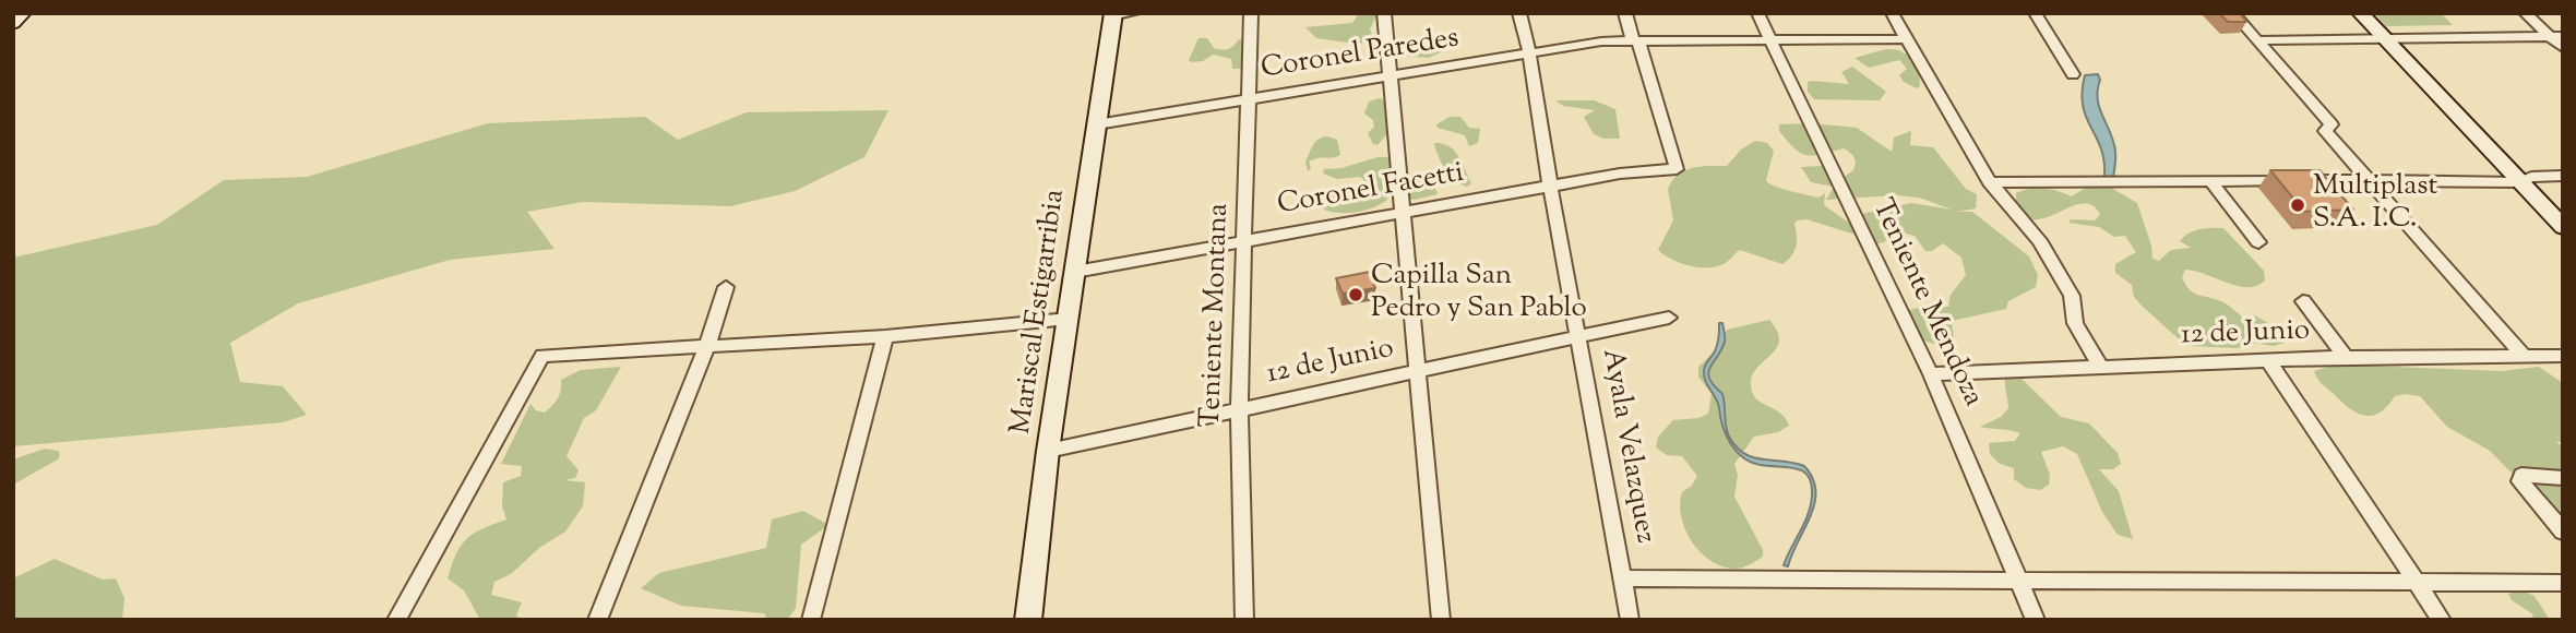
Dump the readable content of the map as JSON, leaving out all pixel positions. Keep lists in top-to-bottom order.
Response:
{
  "streets": {
    "street": [
      "Coronel Paredes",
      "Coronel Facetti",
      "Teniente Mendoza",
      "Mariscal Estigarribia",
      "Teniente Montana",
      "12 de Junio",
      "Ayala Velazquez"
    ]
  },
  "crossings": [
    ["Coronel Paredes", "Coronel Facetti"],
    ["Coronel Paredes", "Teniente Mendoza"],
    ["Coronel Paredes", "Mariscal Estigarribia"],
    ["Coronel Paredes", "Teniente Montana"],
    ["Coronel Paredes", "Ayala Velazquez"],
    ["Coronel Facetti", "Mariscal Estigarribia"],
    ["Coronel Facetti", "Teniente Montana"],
    ["Coronel Facetti", "Ayala Velazquez"],
    ["Teniente Mendoza", "12 de Junio"],
    ["Mariscal Estigarribia", "12 de Junio"],
    ["Teniente Montana", "12 de Junio"],
    ["12 de Junio", "Ayala Velazquez"]
  ],
  "places": ["Multiplast S.A. I.C.", "Capilla San Pedro y San Pablo"]
}
